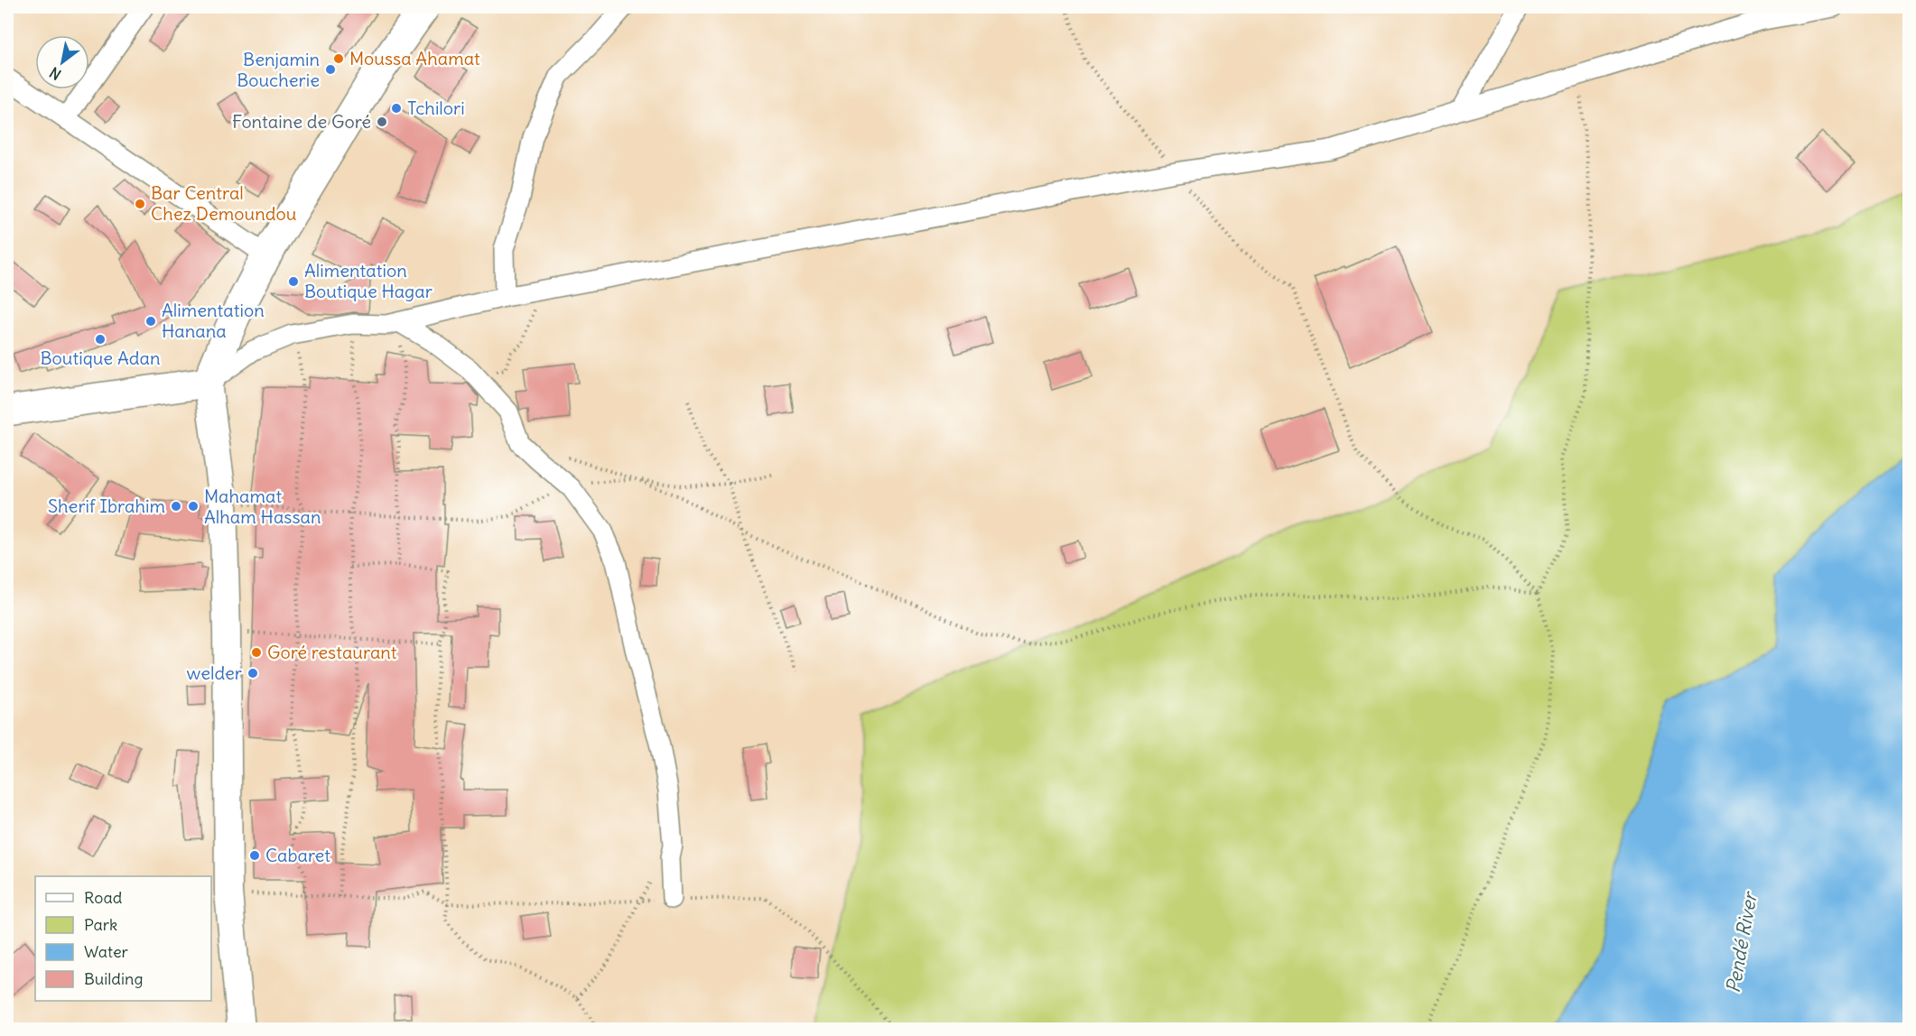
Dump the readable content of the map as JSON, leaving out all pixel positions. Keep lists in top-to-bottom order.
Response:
{
  "water": ["Pendé River"],
  "places": [
    "Moussa Ahamat",
    "Benjamin Boucherie",
    "Tchilori",
    "Fontaine de Goré",
    "Bar Central Chez Demoundou",
    "Alimentation Boutique Hagar",
    "Alimentation Hanana",
    "Boutique Adan",
    "Sherif Ibrahim",
    "Mahamat Alham Hassan",
    "Goré restaurant",
    "welder",
    "Cabaret"
  ],
  "legend": [
    "Road",
    "Park",
    "Water",
    "Building"
  ],
  "north": "bottom left"
}
